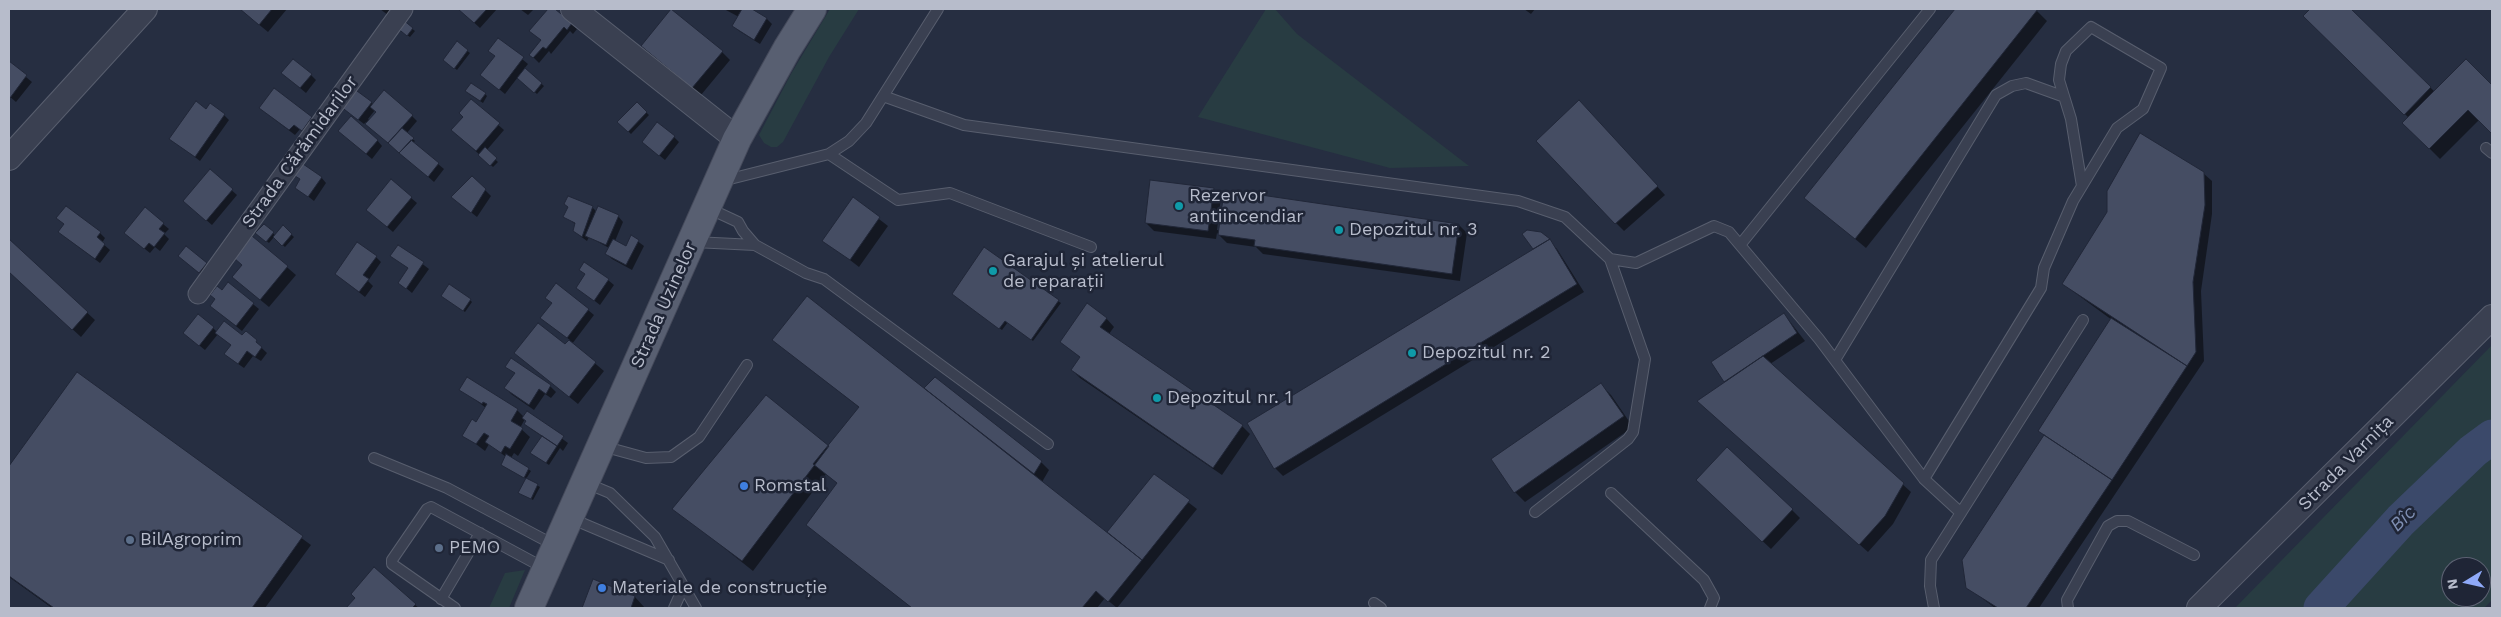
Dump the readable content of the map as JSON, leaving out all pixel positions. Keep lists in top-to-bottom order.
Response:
{
  "streets": {
    "main road": ["Strada Uzinelor"],
    "street": ["Strada Cărămidarilor", "Strada Varnița"]
  },
  "water": ["Bîc"],
  "places": [
    "Rezervor antiincendiar",
    "Depozitul nr. 3",
    "Garajul și atelierul de reparații",
    "Depozitul nr. 2",
    "Depozitul nr. 1",
    "Romstal",
    "BilAgroprim",
    "PEMO",
    "Materiale de construcție"
  ],
  "north": "left"
}
